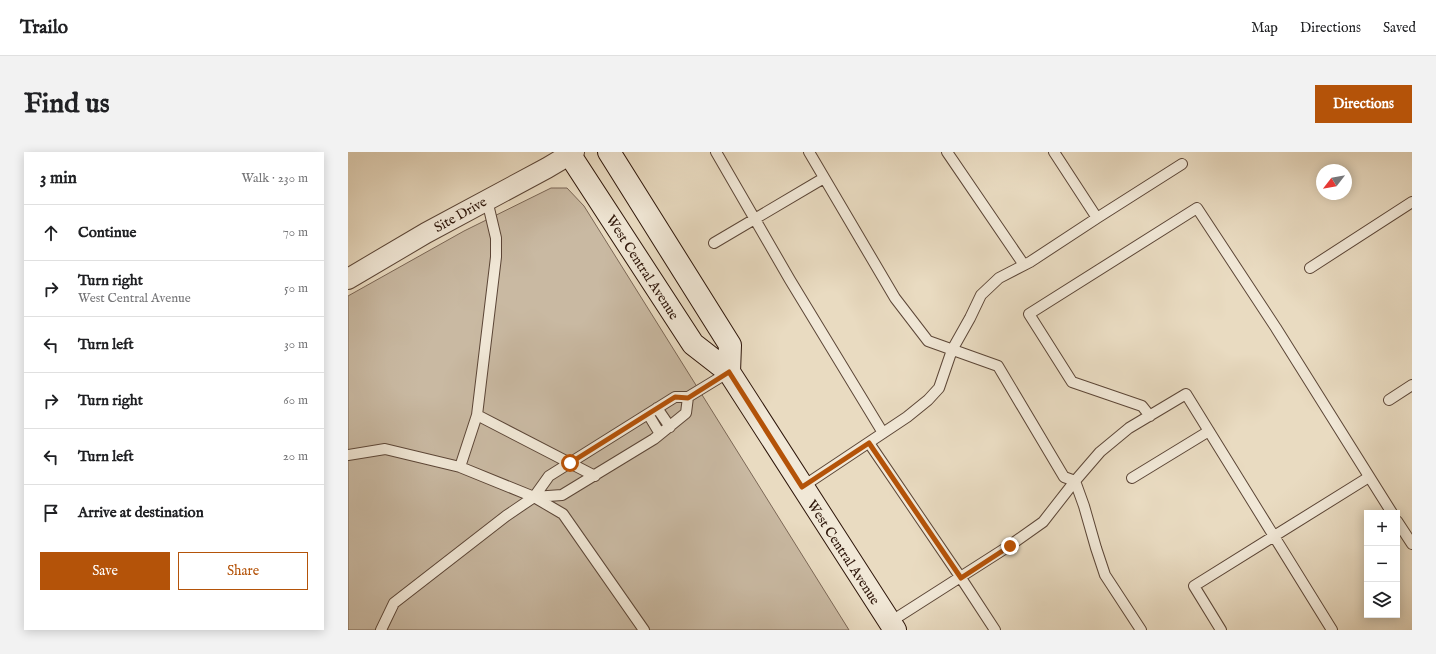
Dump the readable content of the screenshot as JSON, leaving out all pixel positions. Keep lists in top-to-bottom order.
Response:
{
  "streets": {
    "main road": ["West Central Avenue"],
    "street": ["Site Drive"]
  },
  "crossings": [
    ["Site Drive", "West Central Avenue"]
  ],
  "north": "bottom left",
  "page": {
    "header": "Trailo",
    "nav": ["Map", "Directions", "Saved"],
    "buttons": [
      "Directions",
      ["Save", "Share"]
    ],
    "title": "Find us",
    "heading": ["3 min", "Walk · 230 m"],
    "list": [
      ["Continue", "70 m"],
      ["Turn right", "West Central Avenue", "50 m"],
      ["Turn left", "30 m"],
      ["Turn right", "60 m"],
      ["Turn left", "20 m"],
      "Arrive at destination"
    ],
    "map_buttons": ["+", "−"]
  }
}
